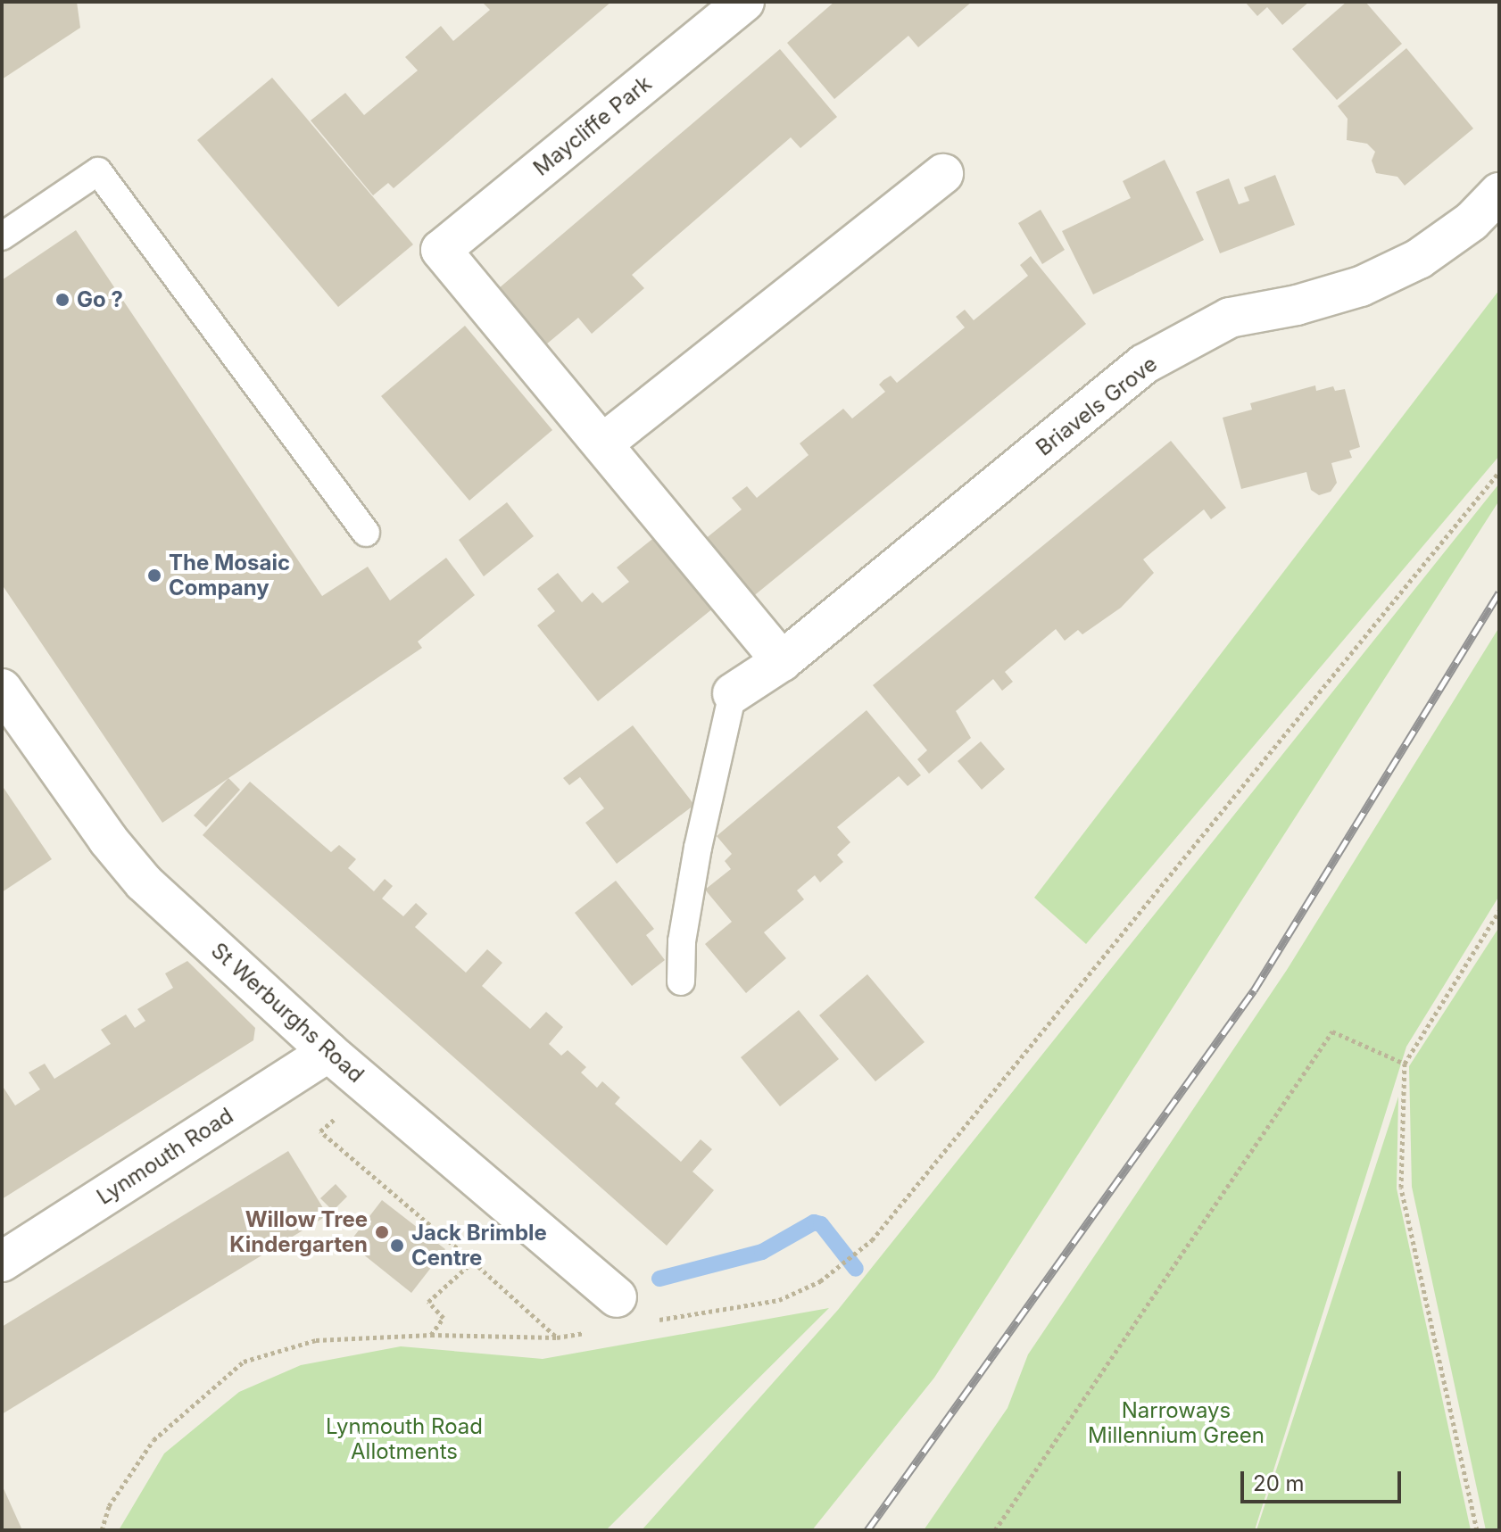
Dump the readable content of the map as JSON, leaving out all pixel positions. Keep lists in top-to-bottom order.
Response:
{
  "streets": {
    "street": [
      "Maycliffe Park",
      "Briavels Grove",
      "St Werburghs Road",
      "Lynmouth Road"
    ]
  },
  "crossings": [
    ["St Werburghs Road", "Lynmouth Road"]
  ],
  "parks": ["Narroways Millennium Green", "Lynmouth Road Allotments"],
  "places": [
    "Go ?",
    "The Mosaic Company",
    "Willow Tree Kindergarten",
    "Jack Brimble Centre"
  ],
  "scale_bar": "20 m"
}
